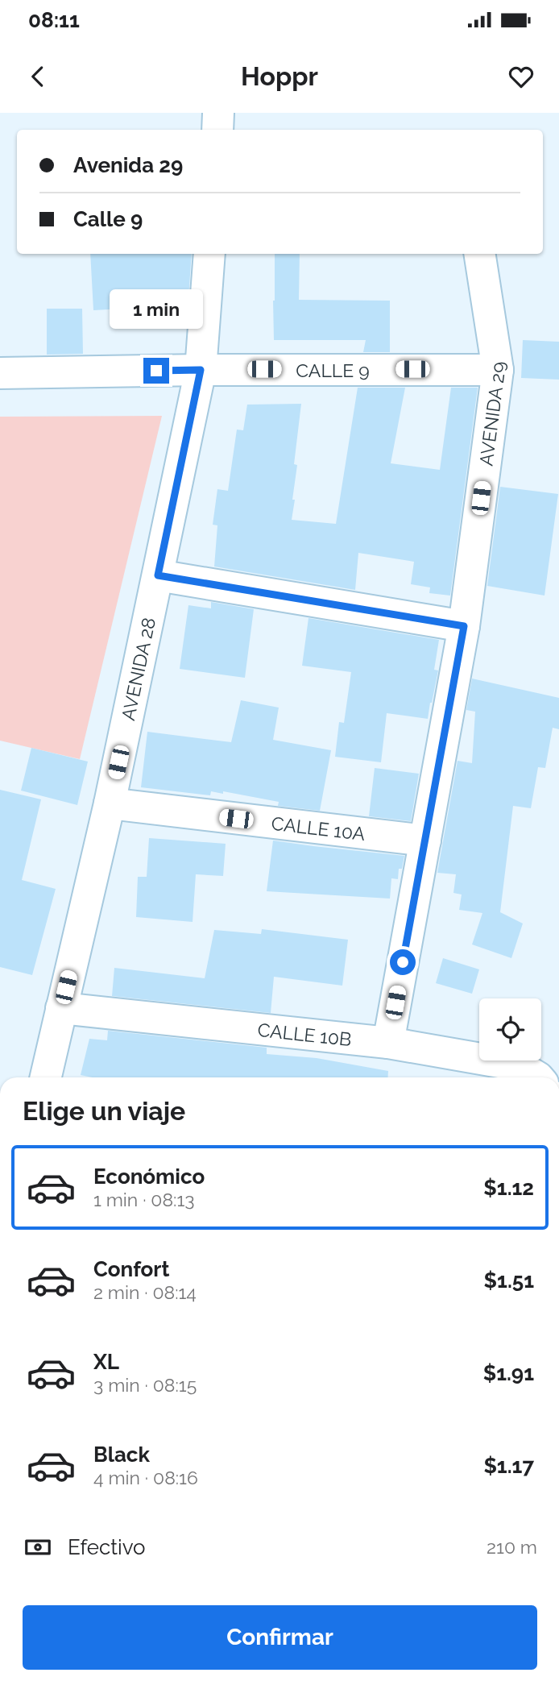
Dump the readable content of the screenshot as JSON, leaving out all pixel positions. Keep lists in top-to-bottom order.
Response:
{
  "streets": {
    "street": [
      "CALLE 9",
      "AVENIDA 29",
      "AVENIDA 28",
      "CALLE 10A",
      "CALLE 10B"
    ]
  },
  "crossings": [
    ["CALLE 9", "AVENIDA 29"],
    ["CALLE 9", "AVENIDA 28"],
    ["AVENIDA 29", "CALLE 10A"],
    ["AVENIDA 29", "CALLE 10B"],
    ["AVENIDA 28", "CALLE 10A"],
    ["AVENIDA 28", "CALLE 10B"]
  ],
  "page": {
    "status": "08:11",
    "header": "Hoppr",
    "banner": ["Avenida 29", "Calle 9"],
    "bubble": "1 min",
    "heading": "Elige un viaje",
    "list": [
      {
        "name": "Económico",
        "note": "1 min · 08:13",
        "value": "$1.12"
      },
      {
        "name": "Confort",
        "note": "2 min · 08:14",
        "value": "$1.51"
      },
      {
        "name": "XL",
        "note": "3 min · 08:15",
        "value": "$1.91"
      },
      {
        "name": "Black",
        "note": "4 min · 08:16",
        "value": "$1.17"
      }
    ],
    "pay": ["Efectivo", "210 m"],
    "buttons": "Confirmar"
  }
}
